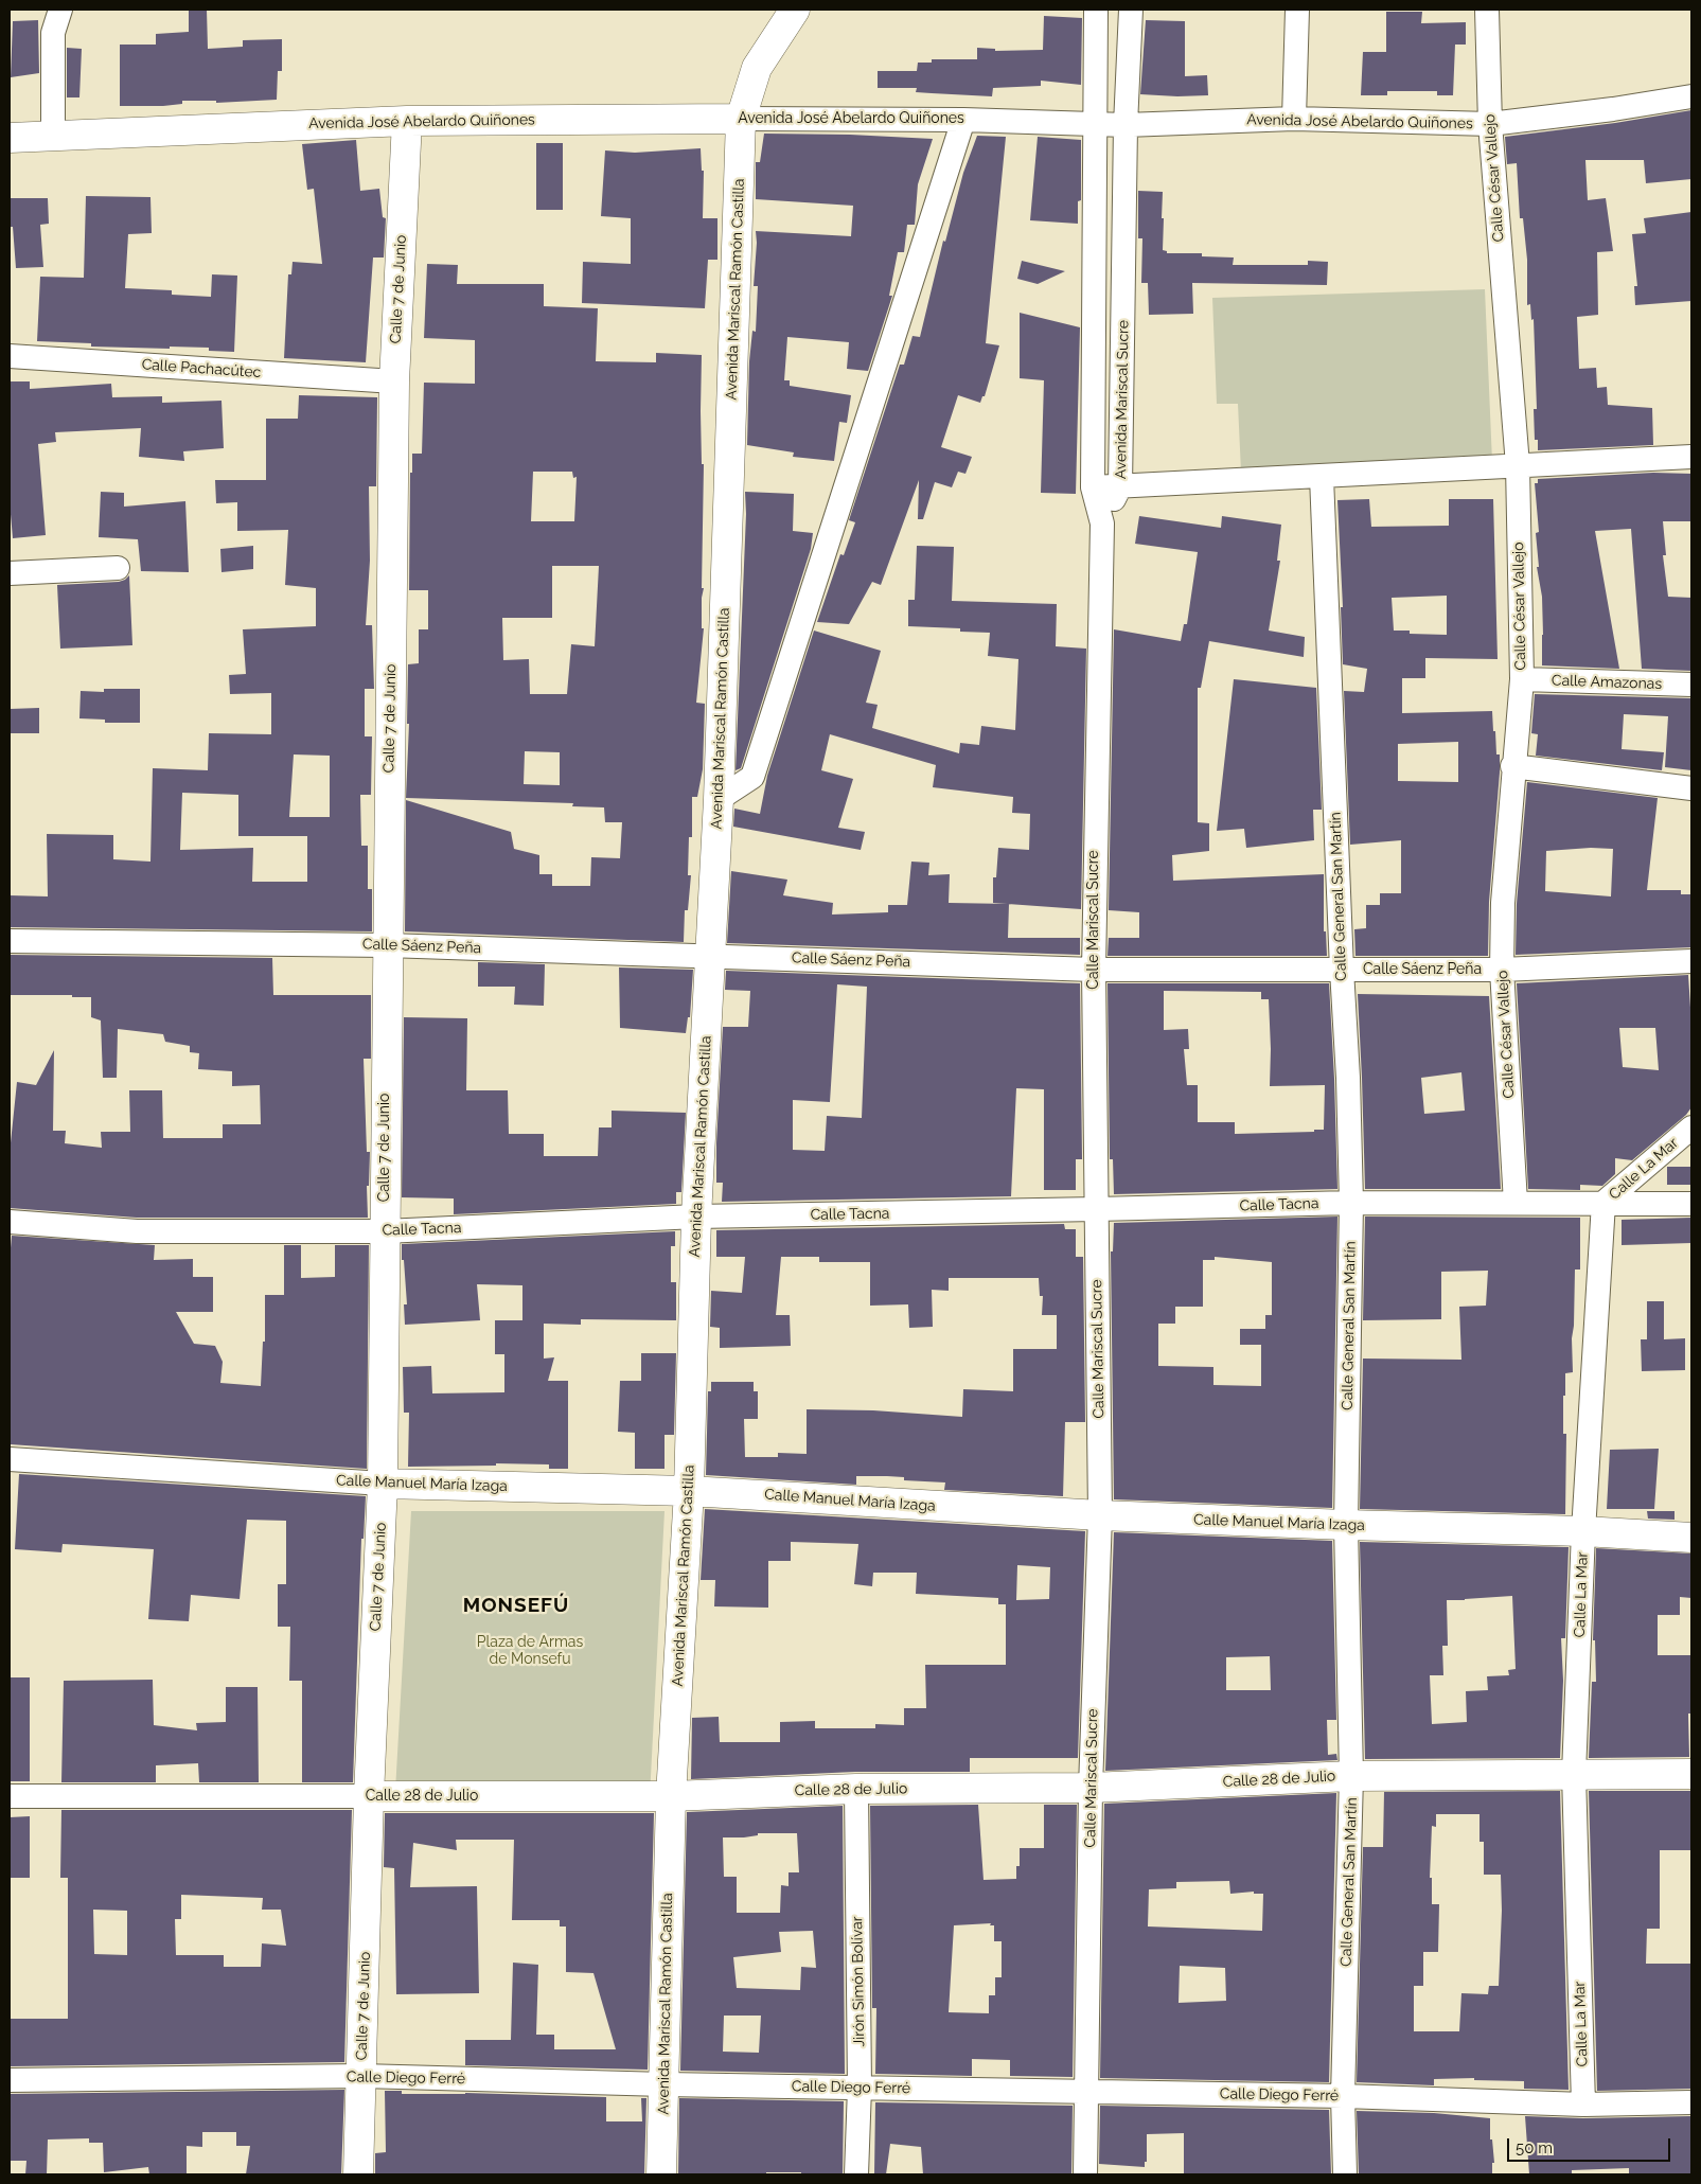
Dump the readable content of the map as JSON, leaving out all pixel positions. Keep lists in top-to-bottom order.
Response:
{
  "streets": {
    "street": [
      "Avenida José Abelardo Quiñones",
      "Calle César Vallejo",
      "Calle 7 de Junio",
      "Avenida Mariscal Ramón Castilla",
      "Calle Pachacútec",
      "Avenida Mariscal Sucre",
      "Calle Amazonas",
      "Calle General San Martín",
      "Calle Mariscal Sucre",
      "Calle Sáenz Peña",
      "Calle La Mar",
      "Calle Tacna",
      "Calle Manuel María Izaga",
      "Calle 28 de Julio",
      "Jirón Simón Bolívar",
      "Calle Diego Ferré"
    ]
  },
  "crossings": [
    ["Avenida José Abelardo Quiñones", "Calle César Vallejo"],
    ["Avenida José Abelardo Quiñones", "Calle 7 de Junio"],
    ["Avenida José Abelardo Quiñones", "Avenida Mariscal Ramón Castilla"],
    ["Avenida José Abelardo Quiñones", "Avenida Mariscal Sucre"],
    ["Calle César Vallejo", "Calle Amazonas"],
    ["Calle César Vallejo", "Calle Sáenz Peña"],
    ["Calle César Vallejo", "Calle Tacna"],
    ["Calle 7 de Junio", "Calle Pachacútec"],
    ["Calle 7 de Junio", "Calle Sáenz Peña"],
    ["Calle 7 de Junio", "Calle Tacna"],
    ["Calle 7 de Junio", "Calle Manuel María Izaga"],
    ["Calle 7 de Junio", "Calle 28 de Julio"],
    ["Calle 7 de Junio", "Calle Diego Ferré"],
    ["Avenida Mariscal Ramón Castilla", "Calle Sáenz Peña"],
    ["Avenida Mariscal Ramón Castilla", "Calle Tacna"],
    ["Avenida Mariscal Ramón Castilla", "Calle Manuel María Izaga"],
    ["Avenida Mariscal Ramón Castilla", "Calle 28 de Julio"],
    ["Avenida Mariscal Ramón Castilla", "Calle Diego Ferré"],
    ["Avenida Mariscal Sucre", "Calle Mariscal Sucre"],
    ["Calle General San Martín", "Calle Sáenz Peña"],
    ["Calle General San Martín", "Calle Tacna"],
    ["Calle General San Martín", "Calle Manuel María Izaga"],
    ["Calle General San Martín", "Calle 28 de Julio"],
    ["Calle General San Martín", "Calle Diego Ferré"],
    ["Calle Mariscal Sucre", "Calle Sáenz Peña"],
    ["Calle Mariscal Sucre", "Calle Tacna"],
    ["Calle Mariscal Sucre", "Calle Manuel María Izaga"],
    ["Calle Mariscal Sucre", "Calle 28 de Julio"],
    ["Calle Mariscal Sucre", "Calle Diego Ferré"],
    ["Calle La Mar", "Calle Tacna"],
    ["Calle La Mar", "Calle Manuel María Izaga"],
    ["Calle La Mar", "Calle 28 de Julio"],
    ["Calle La Mar", "Calle Diego Ferré"],
    ["Calle 28 de Julio", "Jirón Simón Bolívar"],
    ["Jirón Simón Bolívar", "Calle Diego Ferré"]
  ],
  "districts": ["MONSEFÚ"],
  "parks": ["Plaza de Armas de Monsefu"],
  "scale_bar": "50 m"
}
